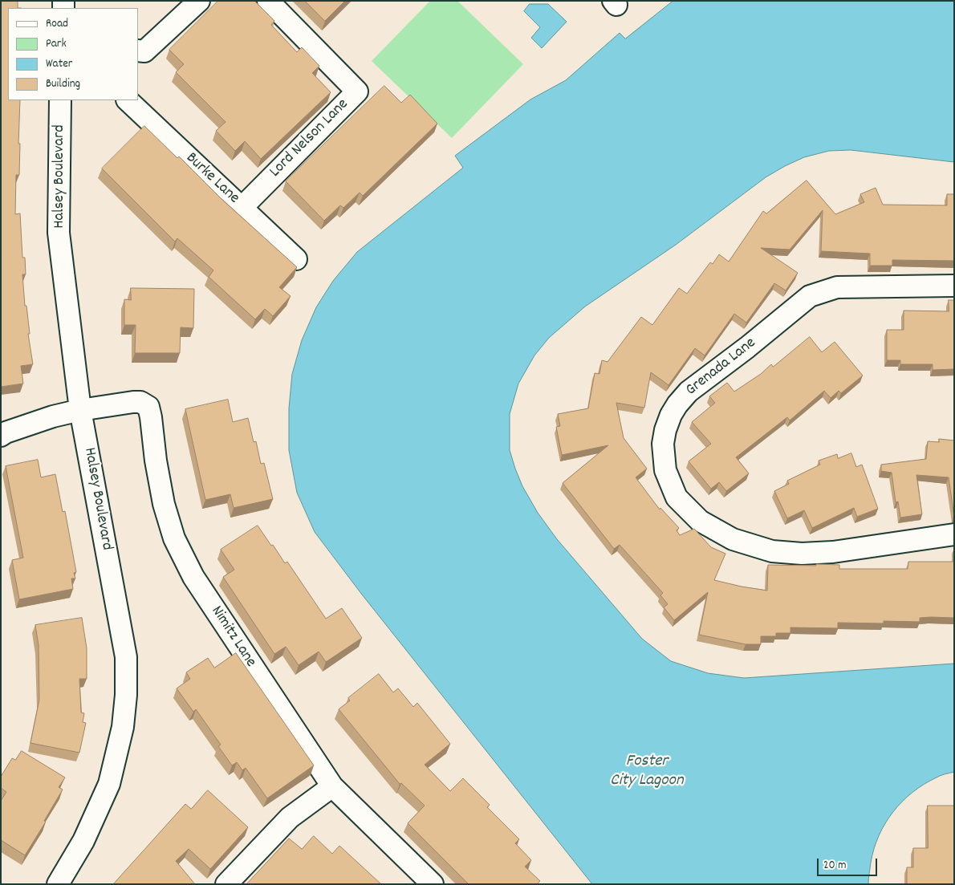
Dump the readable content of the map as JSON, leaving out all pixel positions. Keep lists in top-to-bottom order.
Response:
{
  "streets": {
    "street": [
      "Lord Nelson Lane",
      "Halsey Boulevard",
      "Burke Lane",
      "Grenada Lane",
      "Nimitz Lane"
    ]
  },
  "crossings": [
    ["Lord Nelson Lane", "Burke Lane"],
    ["Halsey Boulevard", "Nimitz Lane"]
  ],
  "water": ["Foster City Lagoon"],
  "legend": [
    "Road",
    "Park",
    "Water",
    "Building"
  ],
  "scale_bar": "20 m"
}
